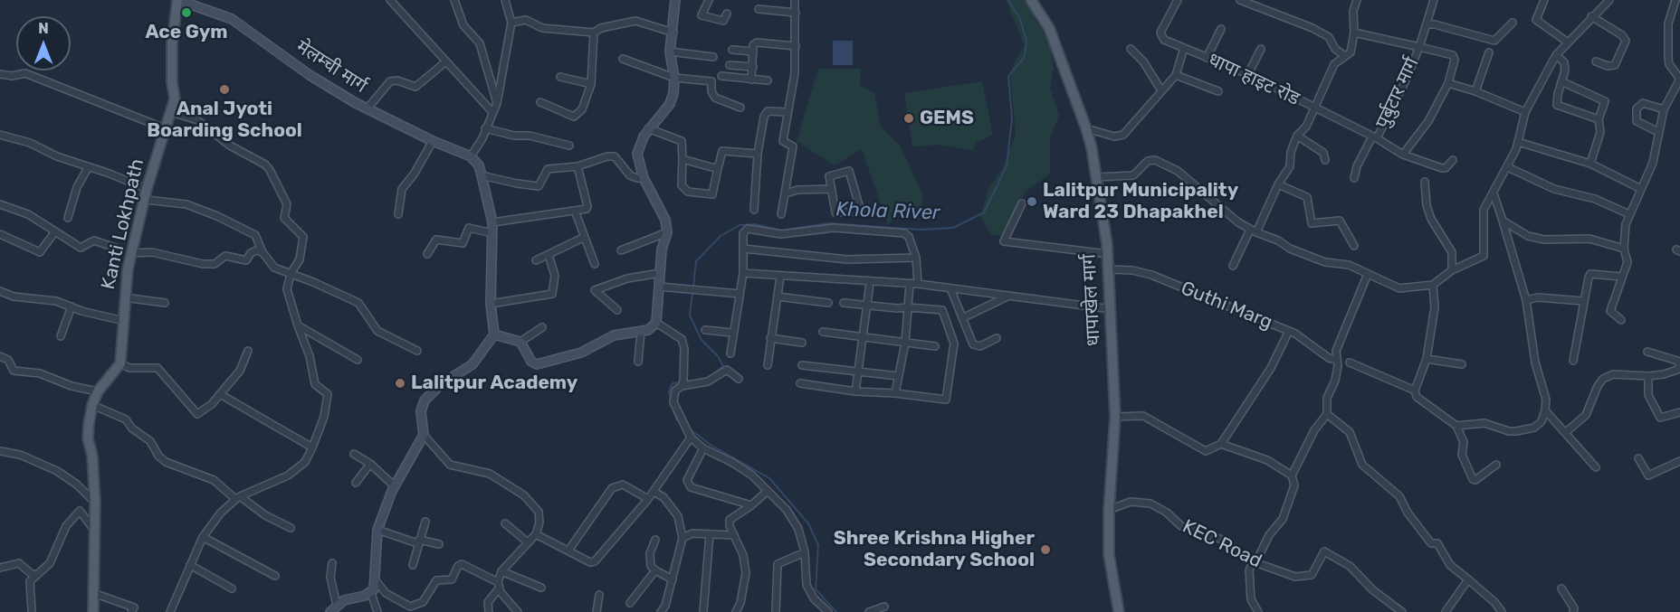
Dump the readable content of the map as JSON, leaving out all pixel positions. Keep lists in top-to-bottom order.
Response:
{
  "streets": {
    "main road": ["मेलम्ची मार्ग", "Kanti Lokhpath", "धापाखेल मार्ग"],
    "street": [
      "धापा हाइट रोड",
      "पुर्बुटार मार्ग",
      "Guthi Marg",
      "KEC Road"
    ]
  },
  "crossings": [
    ["मेलम्ची मार्ग", "Kanti Lokhpath"],
    ["धापा हाइट रोड", "पुर्बुटार मार्ग"],
    ["धापा हाइट रोड", "धापाखेल मार्ग"],
    ["धापाखेल मार्ग", "Guthi Marg"],
    ["धापाखेल मार्ग", "KEC Road"]
  ],
  "water": ["Khola River"],
  "places": [
    "Ace Gym",
    "Anal Jyoti Boarding School",
    "GEMS",
    "Lalitpur Municipality Ward 23 Dhapakhel",
    "Lalitpur Academy",
    "Shree Krishna Higher Secondary School"
  ],
  "north": "top"
}
